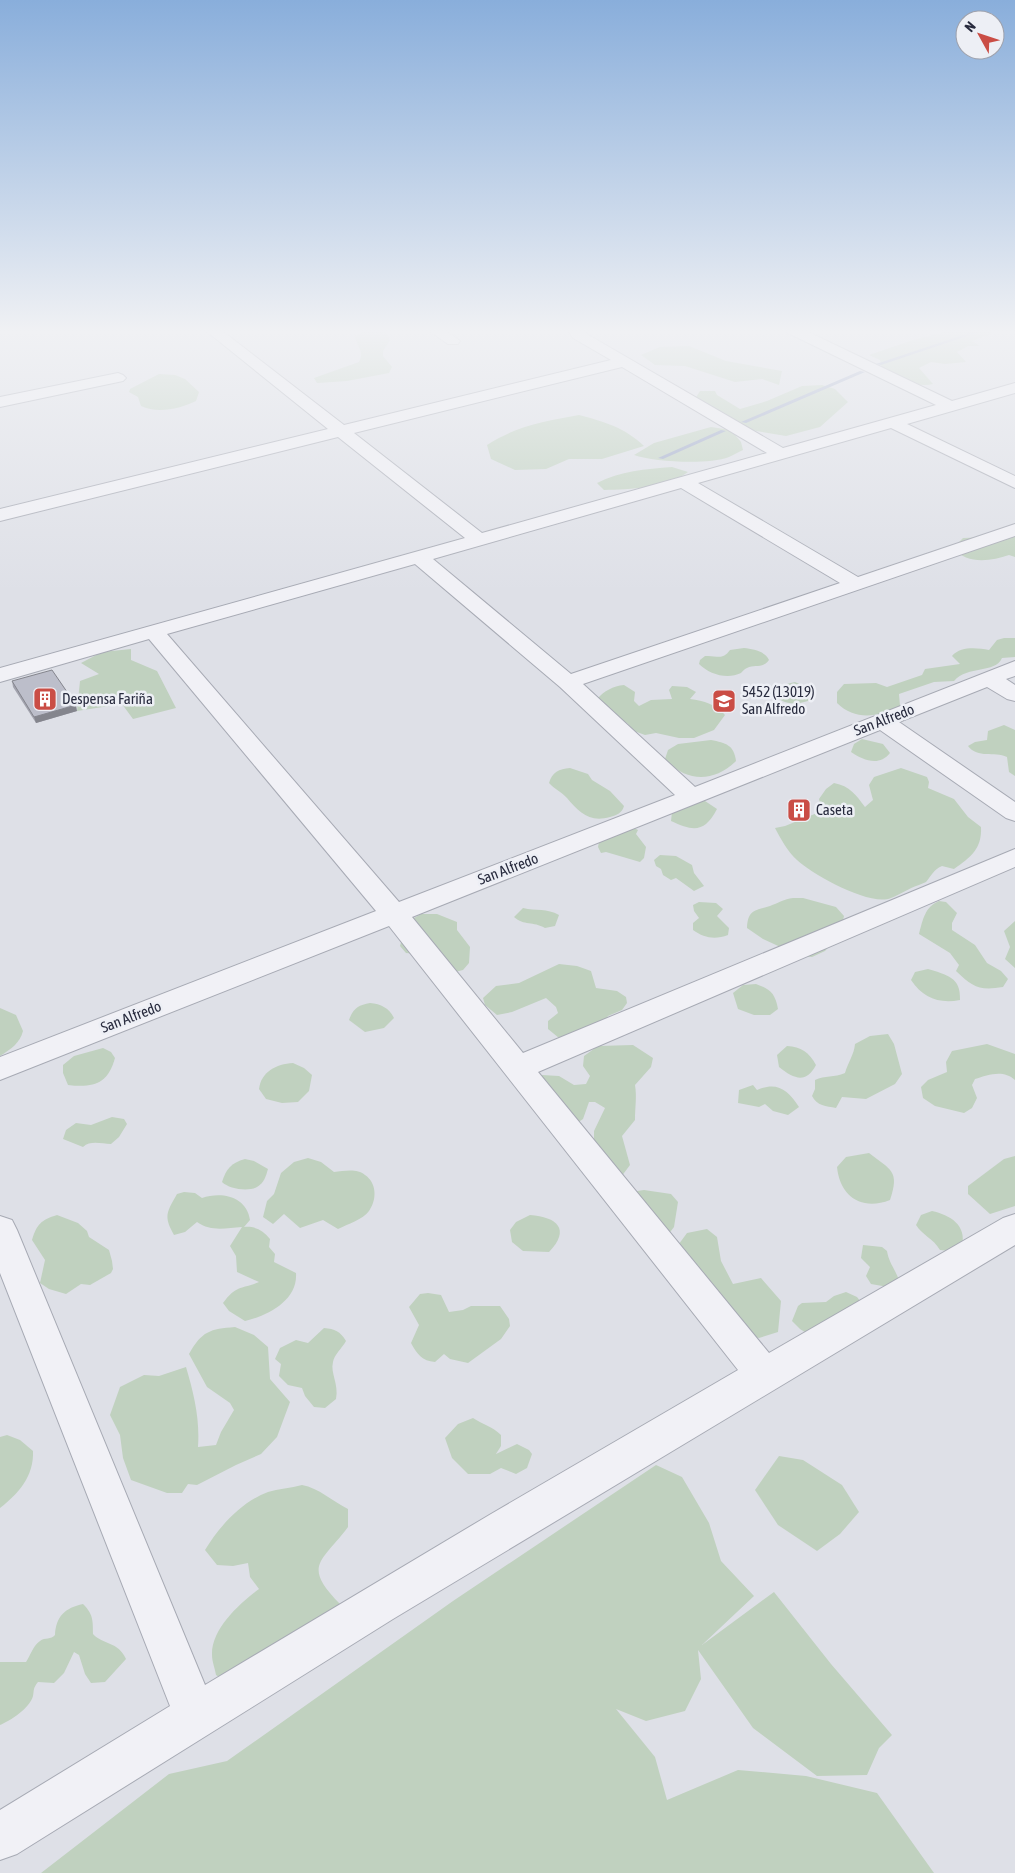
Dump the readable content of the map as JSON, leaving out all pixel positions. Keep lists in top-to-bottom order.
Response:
{
  "streets": {
    "street": ["San Alfredo"]
  },
  "places": {
    "building": ["Despensa Fariña", "Caseta"],
    "school or university": ["5452 (13019) San Alfredo"]
  },
  "north": "top left"
}
